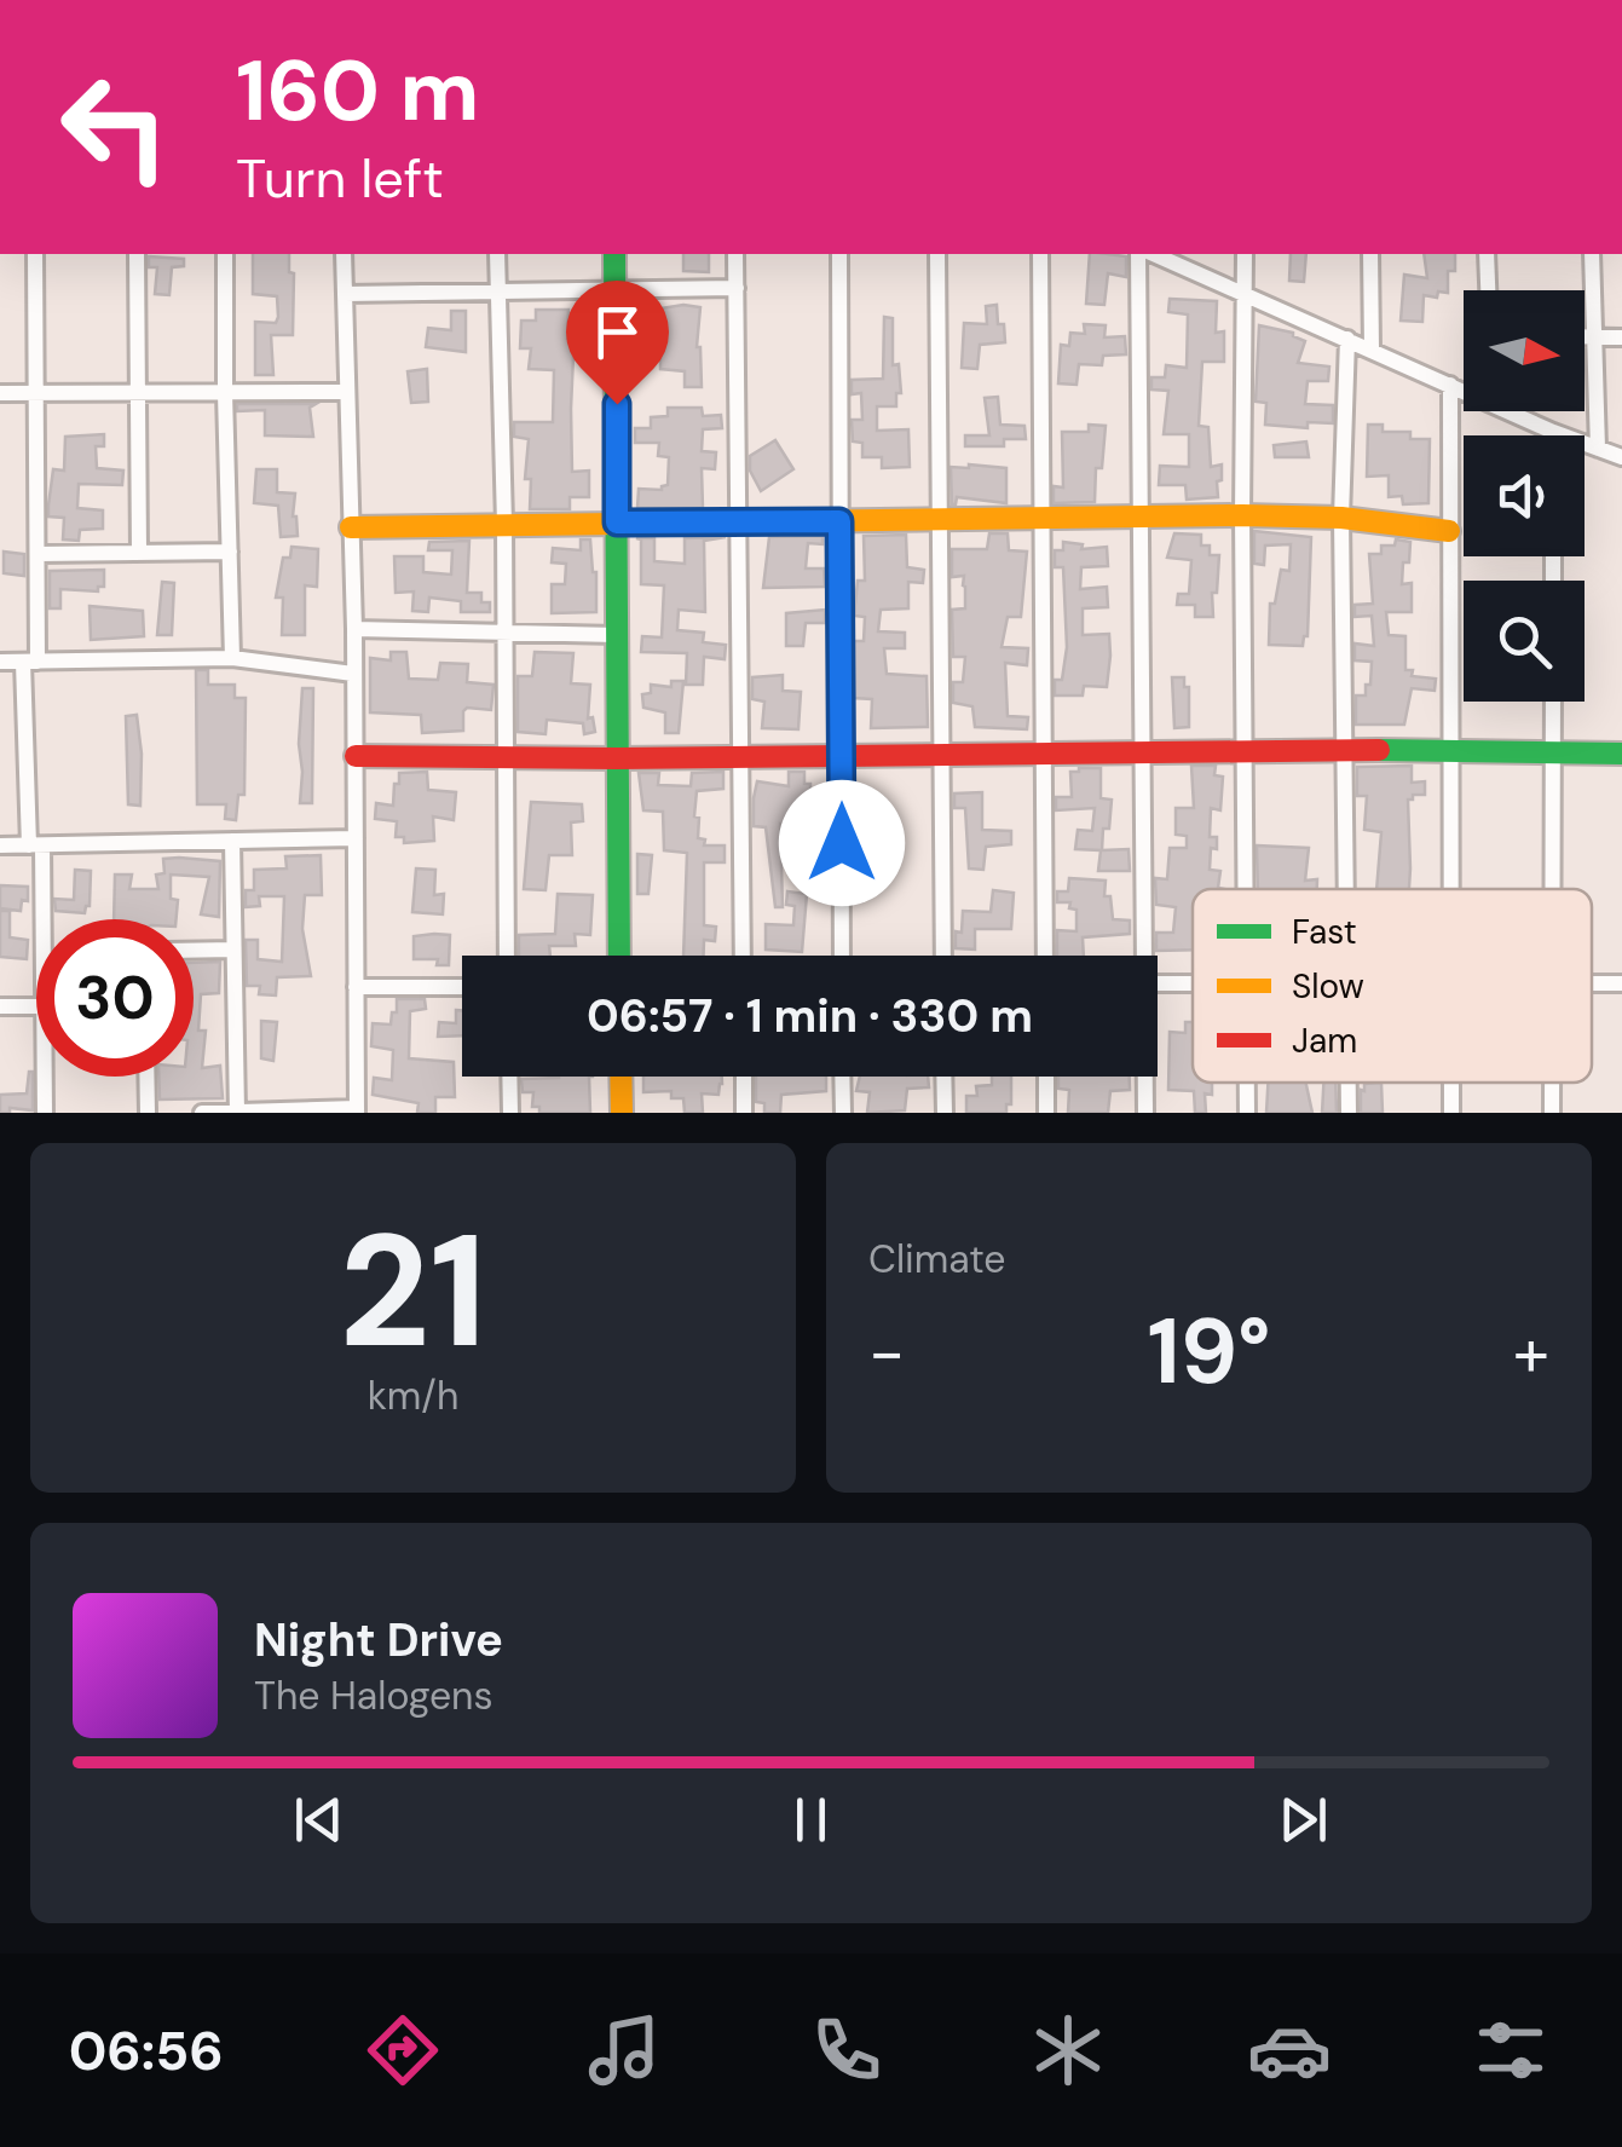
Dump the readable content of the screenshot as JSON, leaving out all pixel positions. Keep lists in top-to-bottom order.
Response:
{
  "legend": ["Fast", "Slow", "Jam"],
  "north": "right",
  "page": {
    "turn": ["160 m", "Turn left"],
    "limit": "30",
    "trip": "06:57 · 1 min · 330 m",
    "tile": [
      ["21", "km/h"],
      "Climate"
    ],
    "heat": ["−", "19°", "+"],
    "song": ["Night Drive", "The Halogens"],
    "tabs": "06:56"
  }
}
